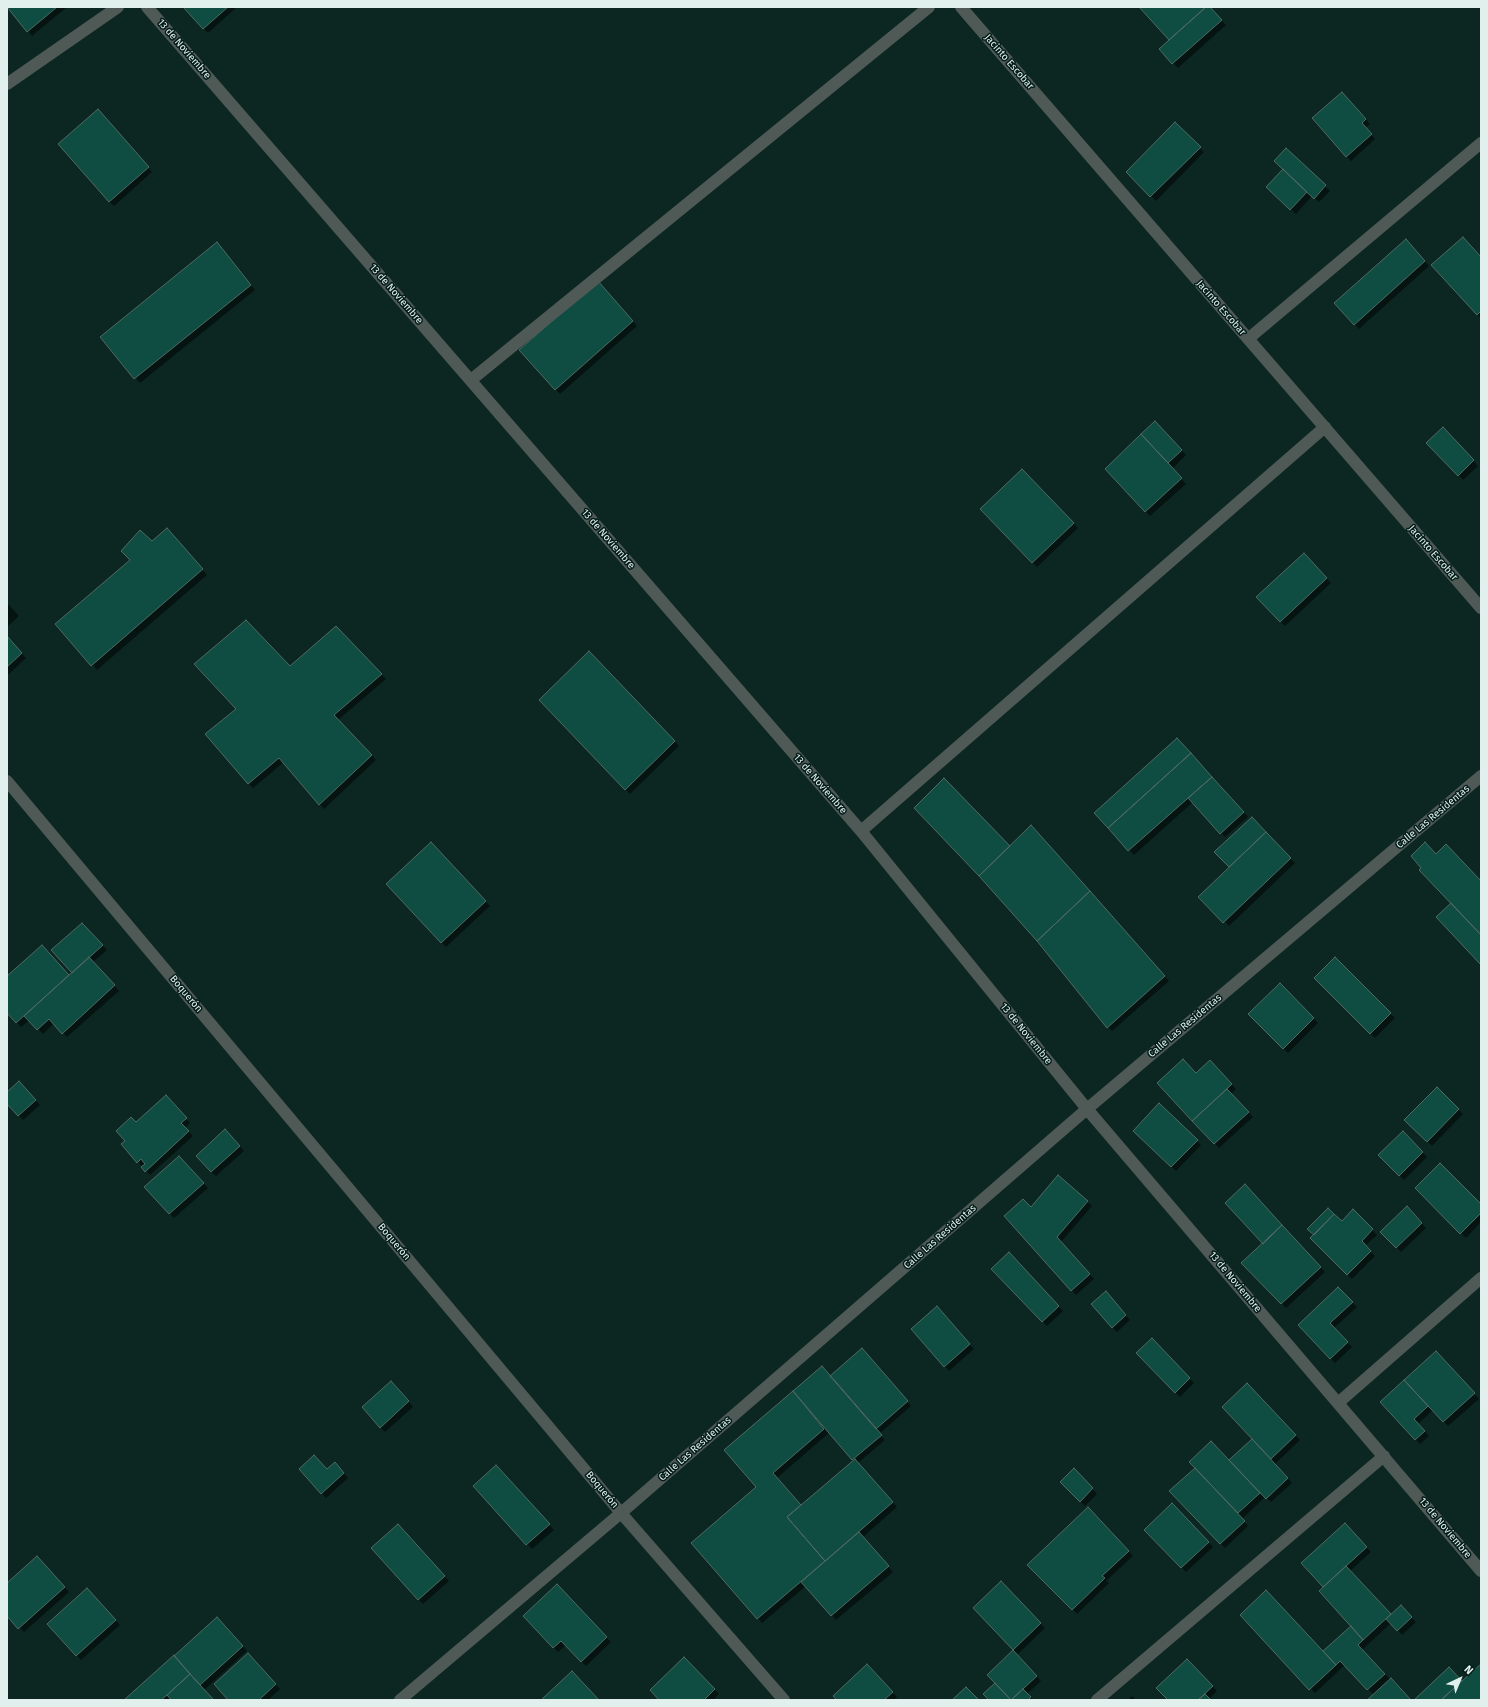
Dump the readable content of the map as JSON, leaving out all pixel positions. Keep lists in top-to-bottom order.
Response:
{
  "streets": {
    "street": [
      "13 de Noviembre",
      "Jacinto Escobar",
      "Calle Las Residentas",
      "Boquerón"
    ]
  },
  "crossings": [
    ["13 de Noviembre", "Calle Las Residentas"],
    ["Calle Las Residentas", "Boquerón"]
  ],
  "north": "top right"
}
